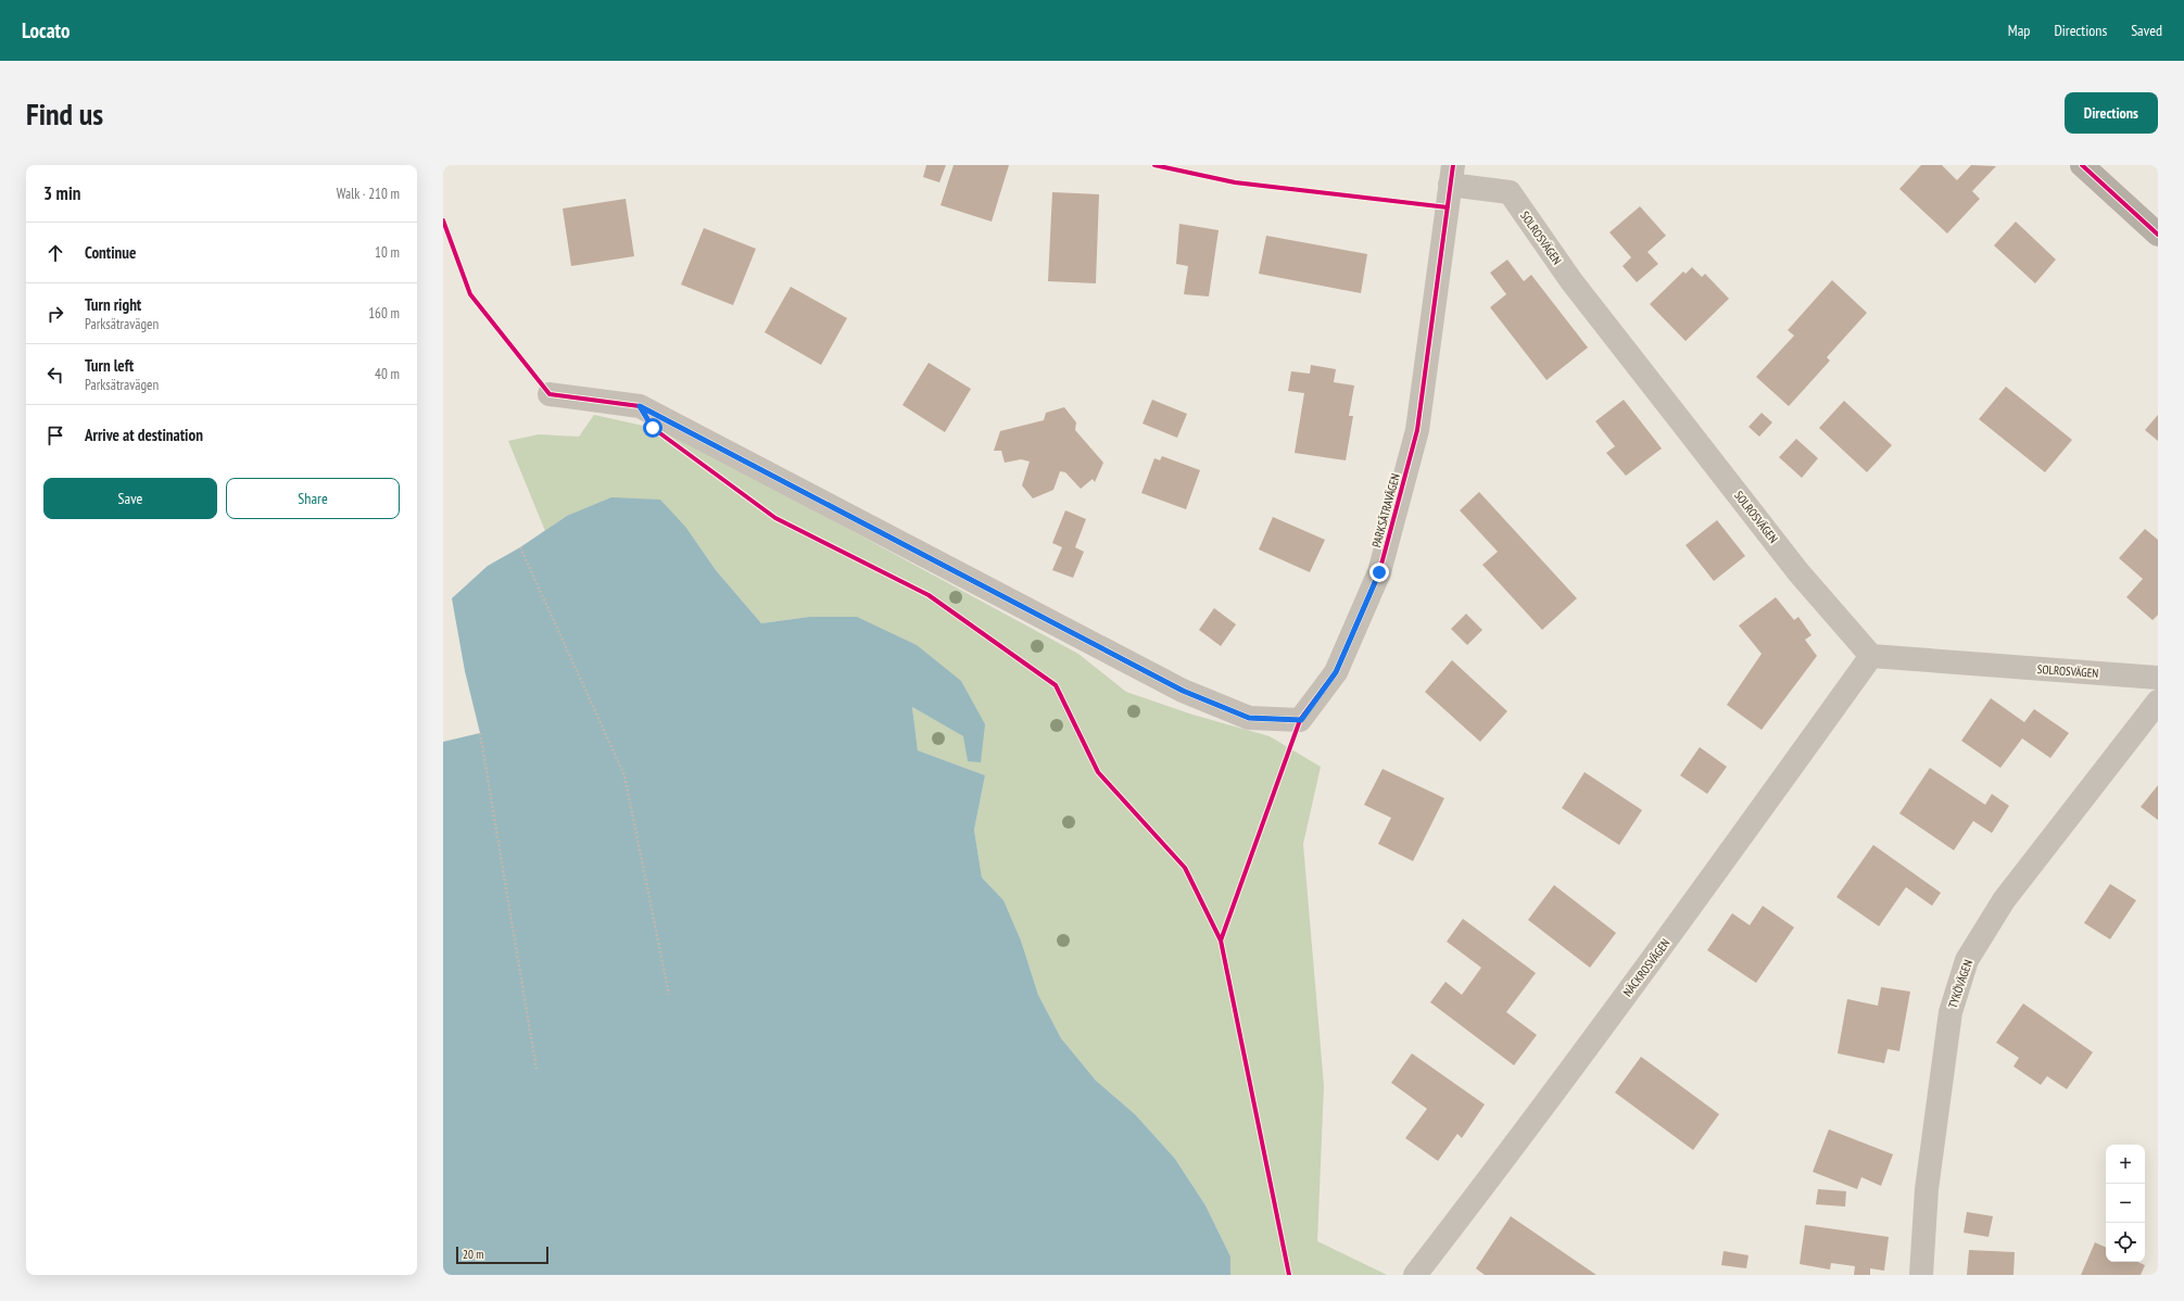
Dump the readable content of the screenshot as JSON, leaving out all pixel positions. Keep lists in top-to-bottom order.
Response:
{
  "streets": {
    "street": [
      "SOLROSVÄGEN",
      "PARKSÄTRAVÄGEN",
      "NÄCKROSVÄGEN",
      "TYKÖVÄGEN"
    ]
  },
  "crossings": [
    ["SOLROSVÄGEN", "PARKSÄTRAVÄGEN"],
    ["SOLROSVÄGEN", "NÄCKROSVÄGEN"]
  ],
  "scale_bar": "20 m",
  "page": {
    "header": "Locato",
    "nav": ["Map", "Directions", "Saved"],
    "buttons": [
      "Directions",
      ["Save", "Share"]
    ],
    "title": "Find us",
    "heading": ["3 min", "Walk · 210 m"],
    "list": [
      ["Continue", "10 m"],
      ["Turn right", "Parksätravägen", "160 m"],
      ["Turn left", "Parksätravägen", "40 m"],
      "Arrive at destination"
    ],
    "map_buttons": ["+", "−"],
    "scale": "20 m"
  }
}
